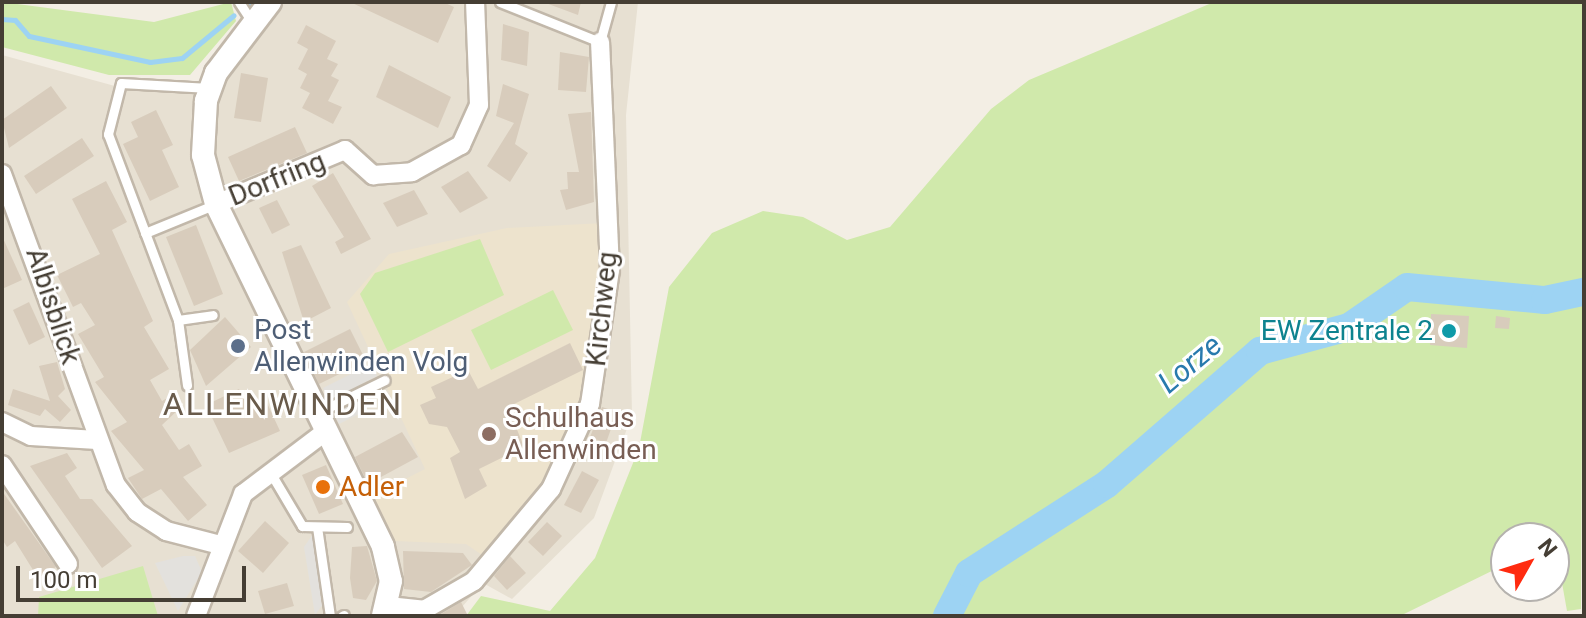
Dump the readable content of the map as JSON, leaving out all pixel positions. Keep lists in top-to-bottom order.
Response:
{
  "streets": {
    "street": ["Dorfring", "Albisblick", "Kirchweg"]
  },
  "districts": ["ALLENWINDEN"],
  "water": ["Lorze"],
  "places": [
    "EW Zentrale 2",
    "Post Allenwinden Volg",
    "Schulhaus Allenwinden",
    "Adler"
  ],
  "scale_bar": "100 m",
  "north": "top right"
}
